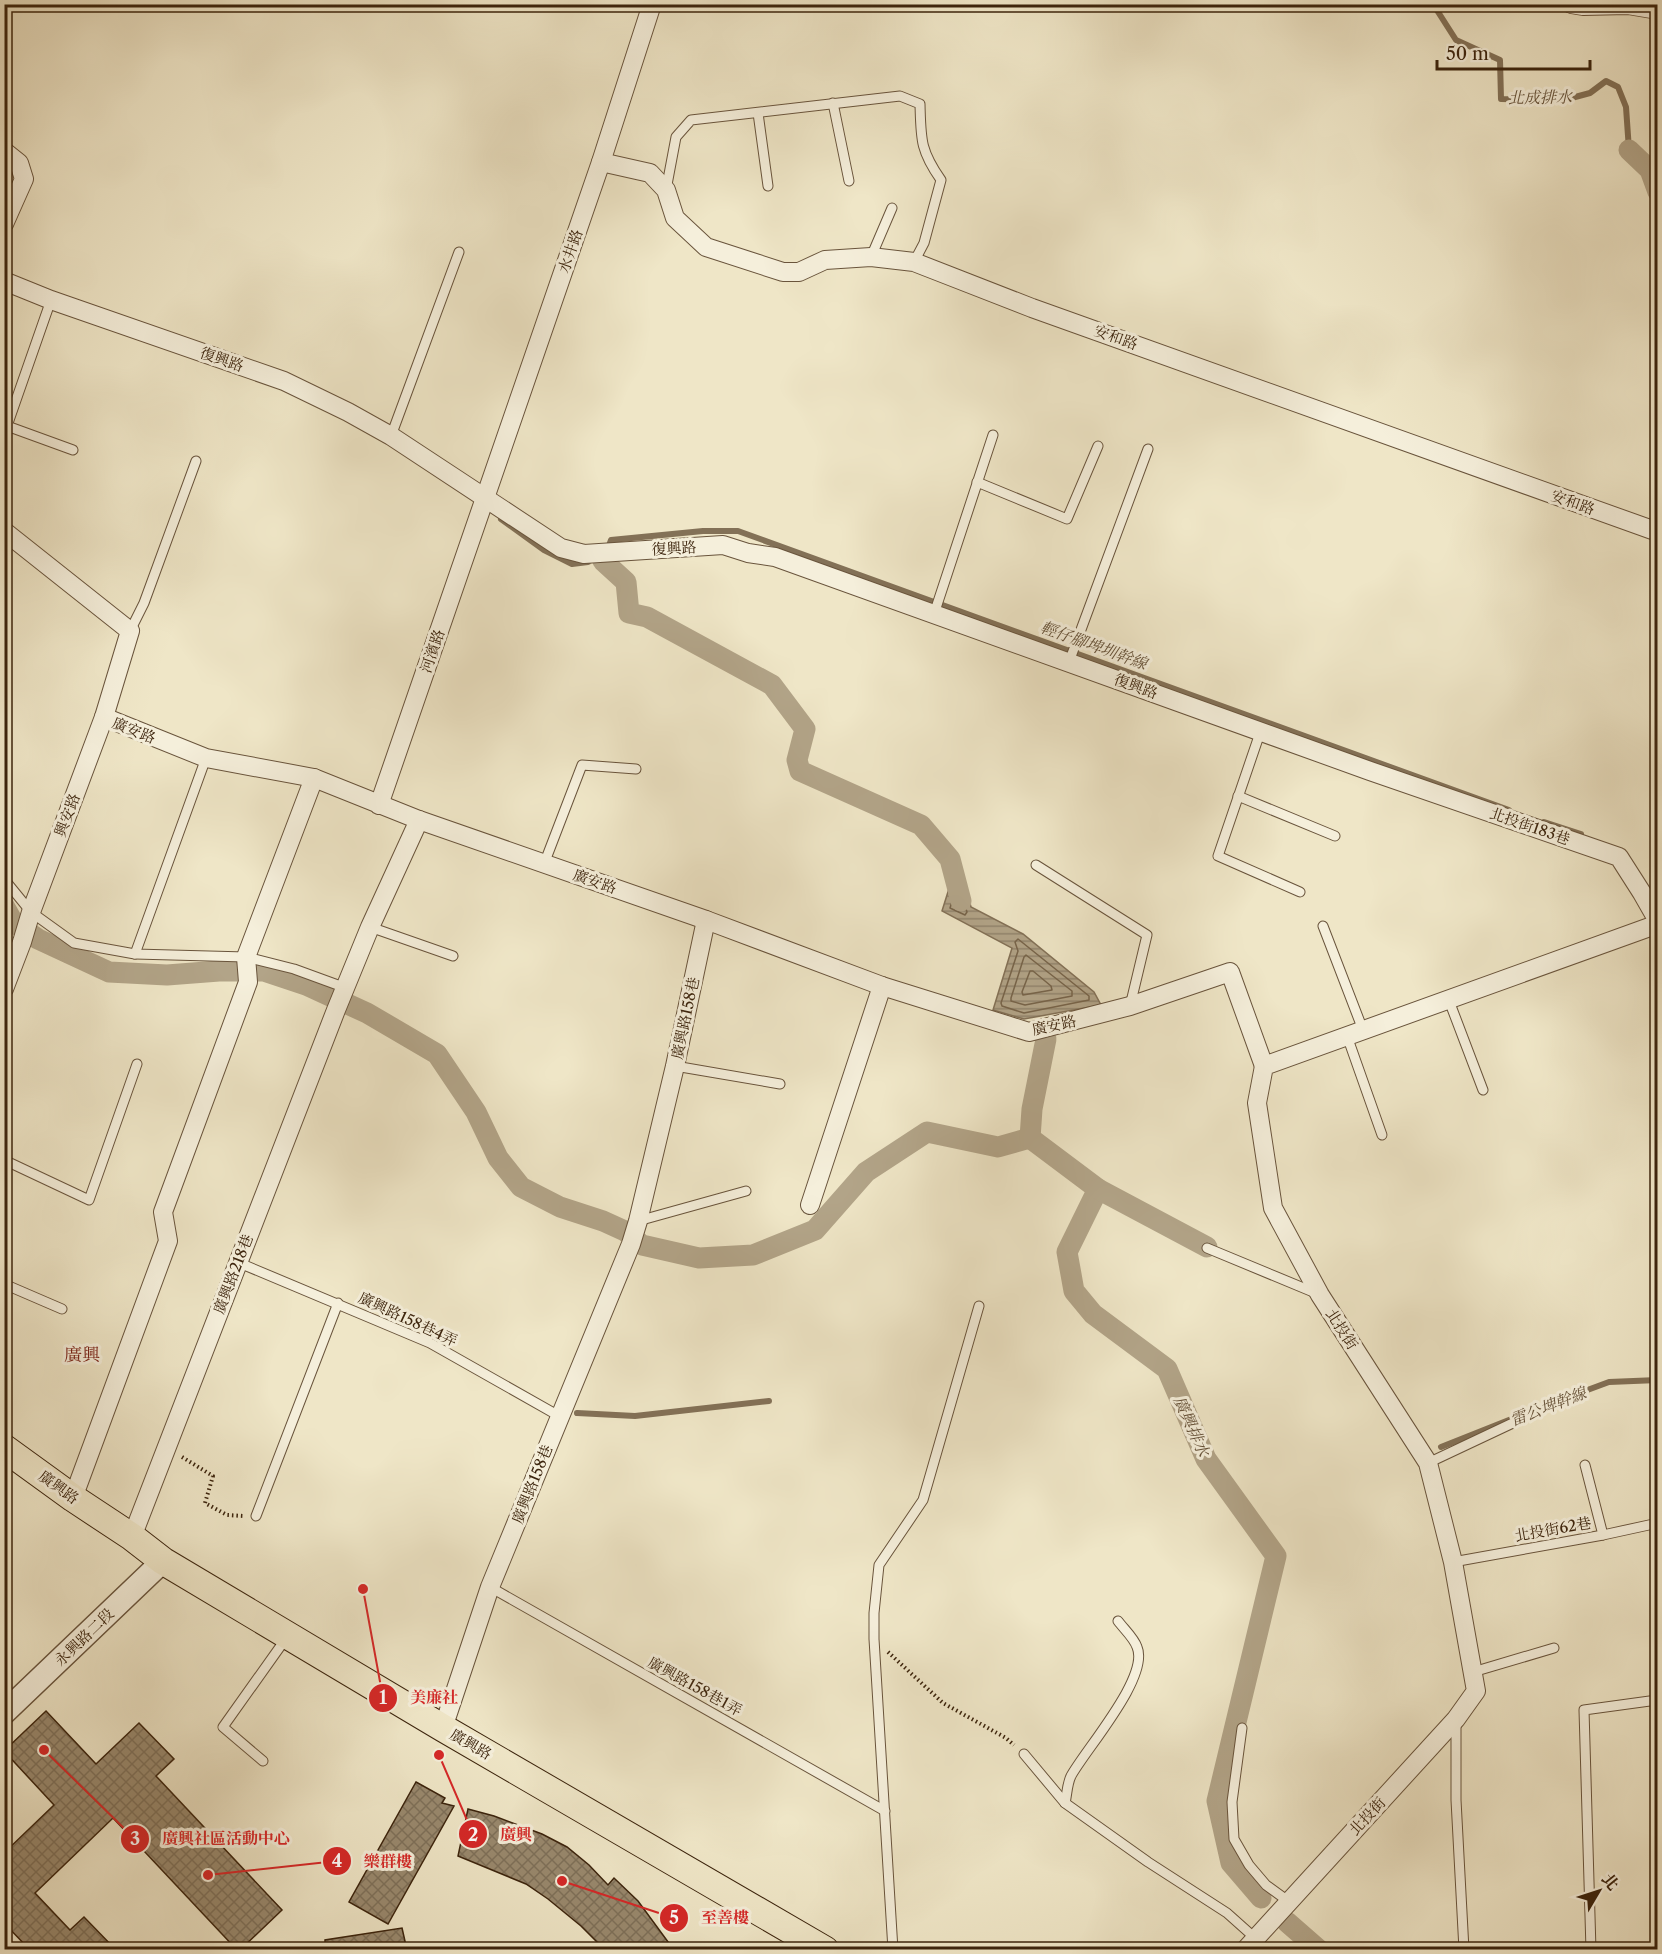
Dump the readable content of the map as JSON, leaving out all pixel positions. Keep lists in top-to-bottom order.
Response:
{
  "streets": {
    "main road": ["廣興路"],
    "street": [
      "水井路",
      "安和路",
      "復興路",
      "河濱路",
      "廣安路",
      "興安路",
      "北投街183巷",
      "廣興路158巷",
      "廣興路218巷",
      "北投街",
      "永興路二段"
    ],
    "lane": ["廣興路158巷4弄", "北投街62巷", "廣興路158巷1弄"]
  },
  "crossings": [
    ["水井路", "復興路"],
    ["水井路", "河濱路"],
    ["復興路", "河濱路"],
    ["復興路", "北投街183巷"],
    ["河濱路", "廣安路"],
    ["廣安路", "興安路"],
    ["廣安路", "廣興路158巷"],
    ["廣安路", "北投街"],
    ["廣興路158巷", "廣興路158巷4弄"],
    ["廣興路158巷", "廣興路"],
    ["廣興路158巷", "廣興路158巷1弄"],
    ["廣興路218巷", "廣興路158巷4弄"],
    ["廣興路218巷", "廣興路"],
    ["北投街", "北投街62巷"],
    ["廣興路", "永興路二段"]
  ],
  "districts": ["廣興"],
  "water": [
    "北成排水",
    "輕仔腳埤圳幹線",
    "雷公埤幹線",
    "廣興排水"
  ],
  "places": [
    "美廉社",
    "廣興社區活動中心",
    "廣興",
    "樂群樓",
    "至善樓"
  ],
  "scale_bar": "50 m",
  "north": "top right"
}
